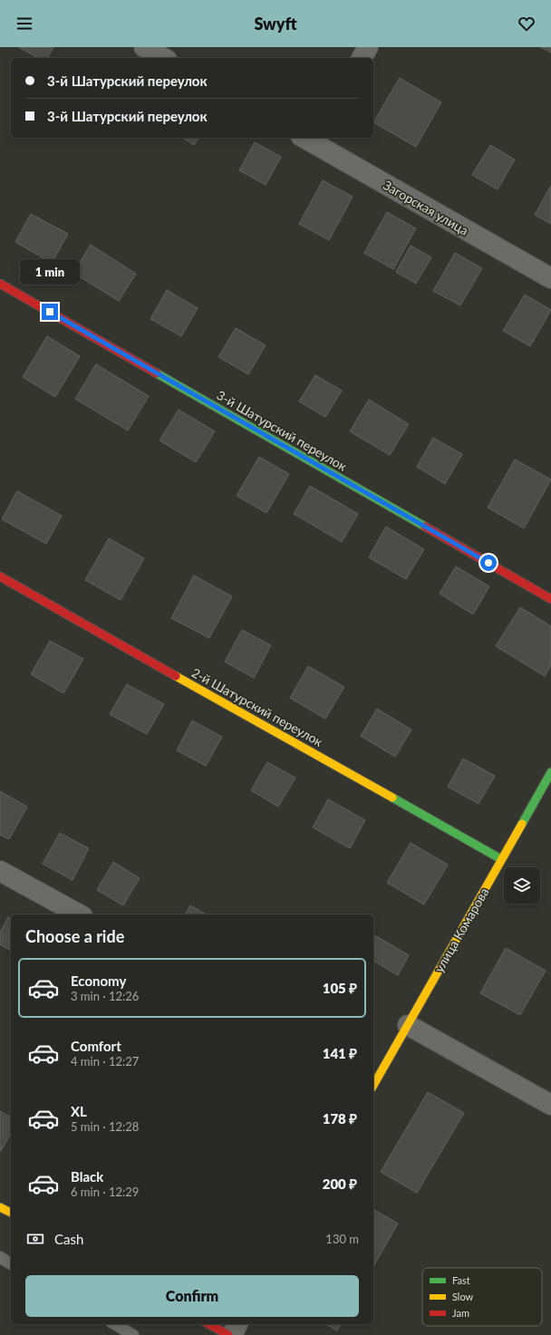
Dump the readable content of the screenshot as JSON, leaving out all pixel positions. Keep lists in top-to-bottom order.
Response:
{
  "streets": {
    "street": [
      "Загорская улица",
      "3-й Шатурский переулок",
      "2-й Шатурский переулок",
      "улица Комарова"
    ]
  },
  "crossings": [
    ["2-й Шатурский переулок", "улица Комарова"]
  ],
  "legend": ["Fast", "Slow", "Jam"],
  "page": {
    "header": "Swyft",
    "banner": ["3-й Шатурский переулок", "3-й Шатурский переулок"],
    "bubble": "1 min",
    "heading": "Choose a ride",
    "list": [
      {
        "name": "Economy",
        "note": "3 min · 12:26",
        "value": "105 ₽"
      },
      {
        "name": "Comfort",
        "note": "4 min · 12:27",
        "value": "141 ₽"
      },
      {
        "name": "XL",
        "note": "5 min · 12:28",
        "value": "178 ₽"
      },
      {
        "name": "Black",
        "note": "6 min · 12:29",
        "value": "200 ₽"
      }
    ],
    "pay": ["Cash", "130 m"],
    "buttons": "Confirm"
  }
}
